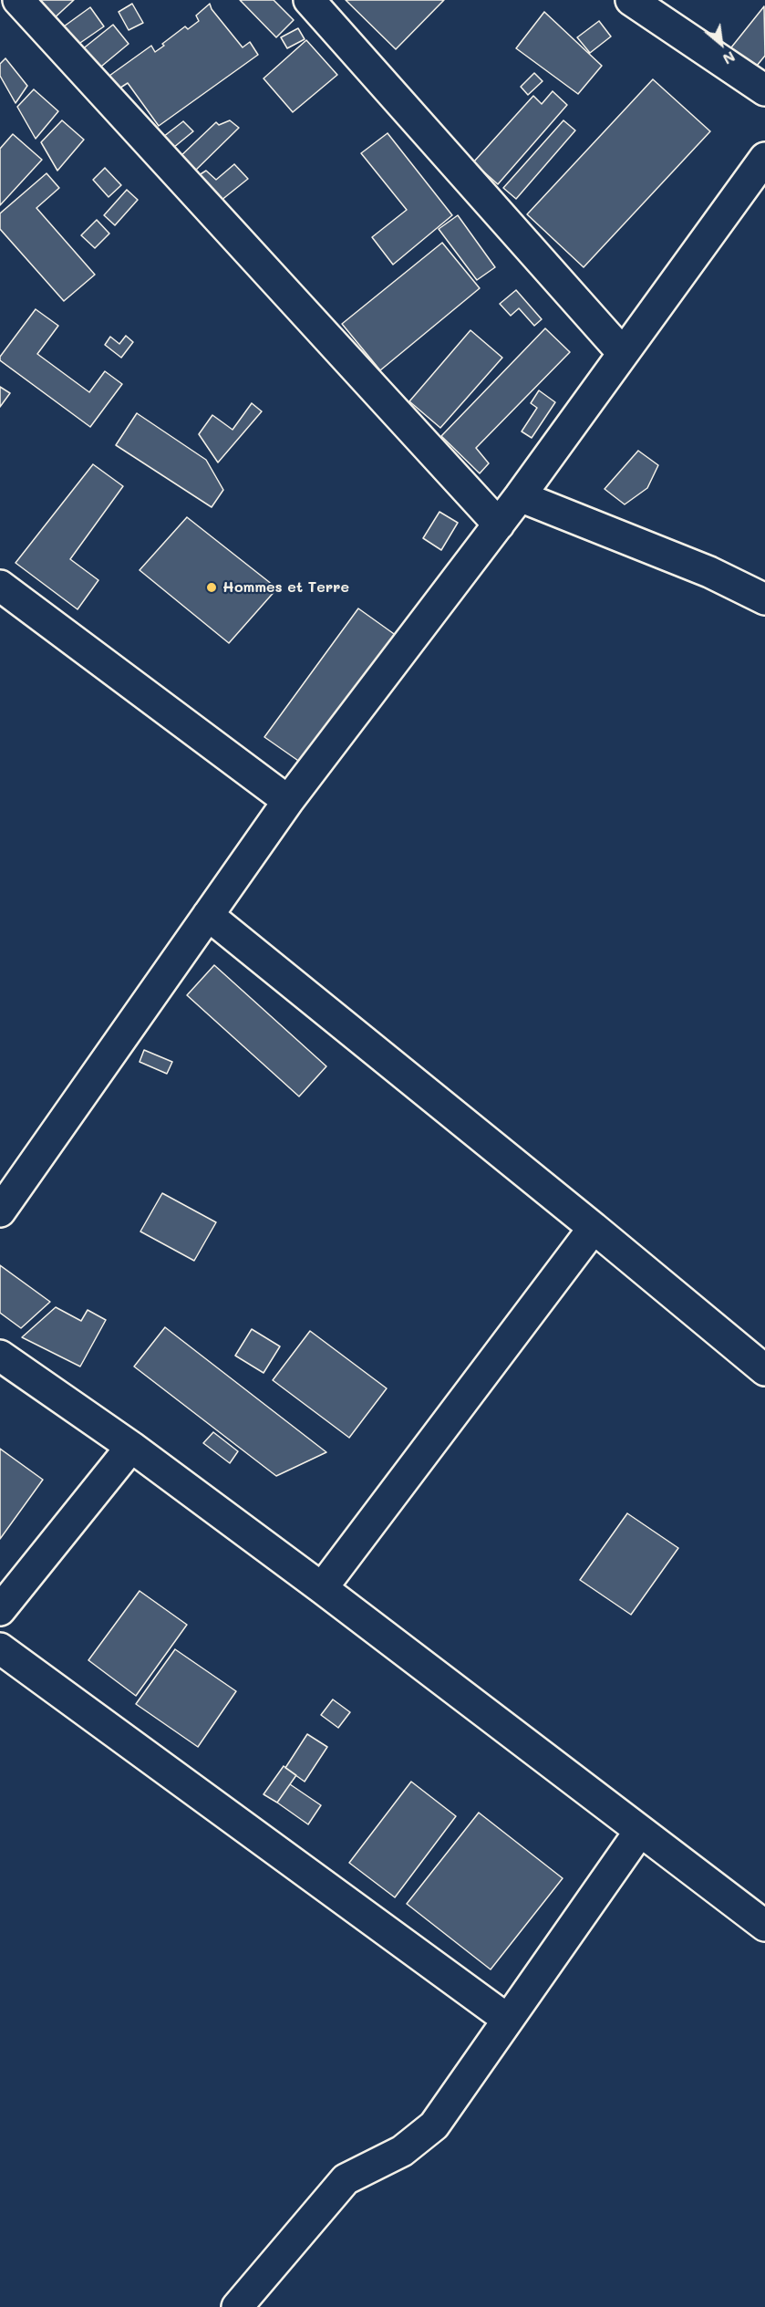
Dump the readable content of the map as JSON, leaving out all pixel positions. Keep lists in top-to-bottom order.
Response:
{
  "places": ["Hommes et Terre"],
  "north": "bottom right"
}
